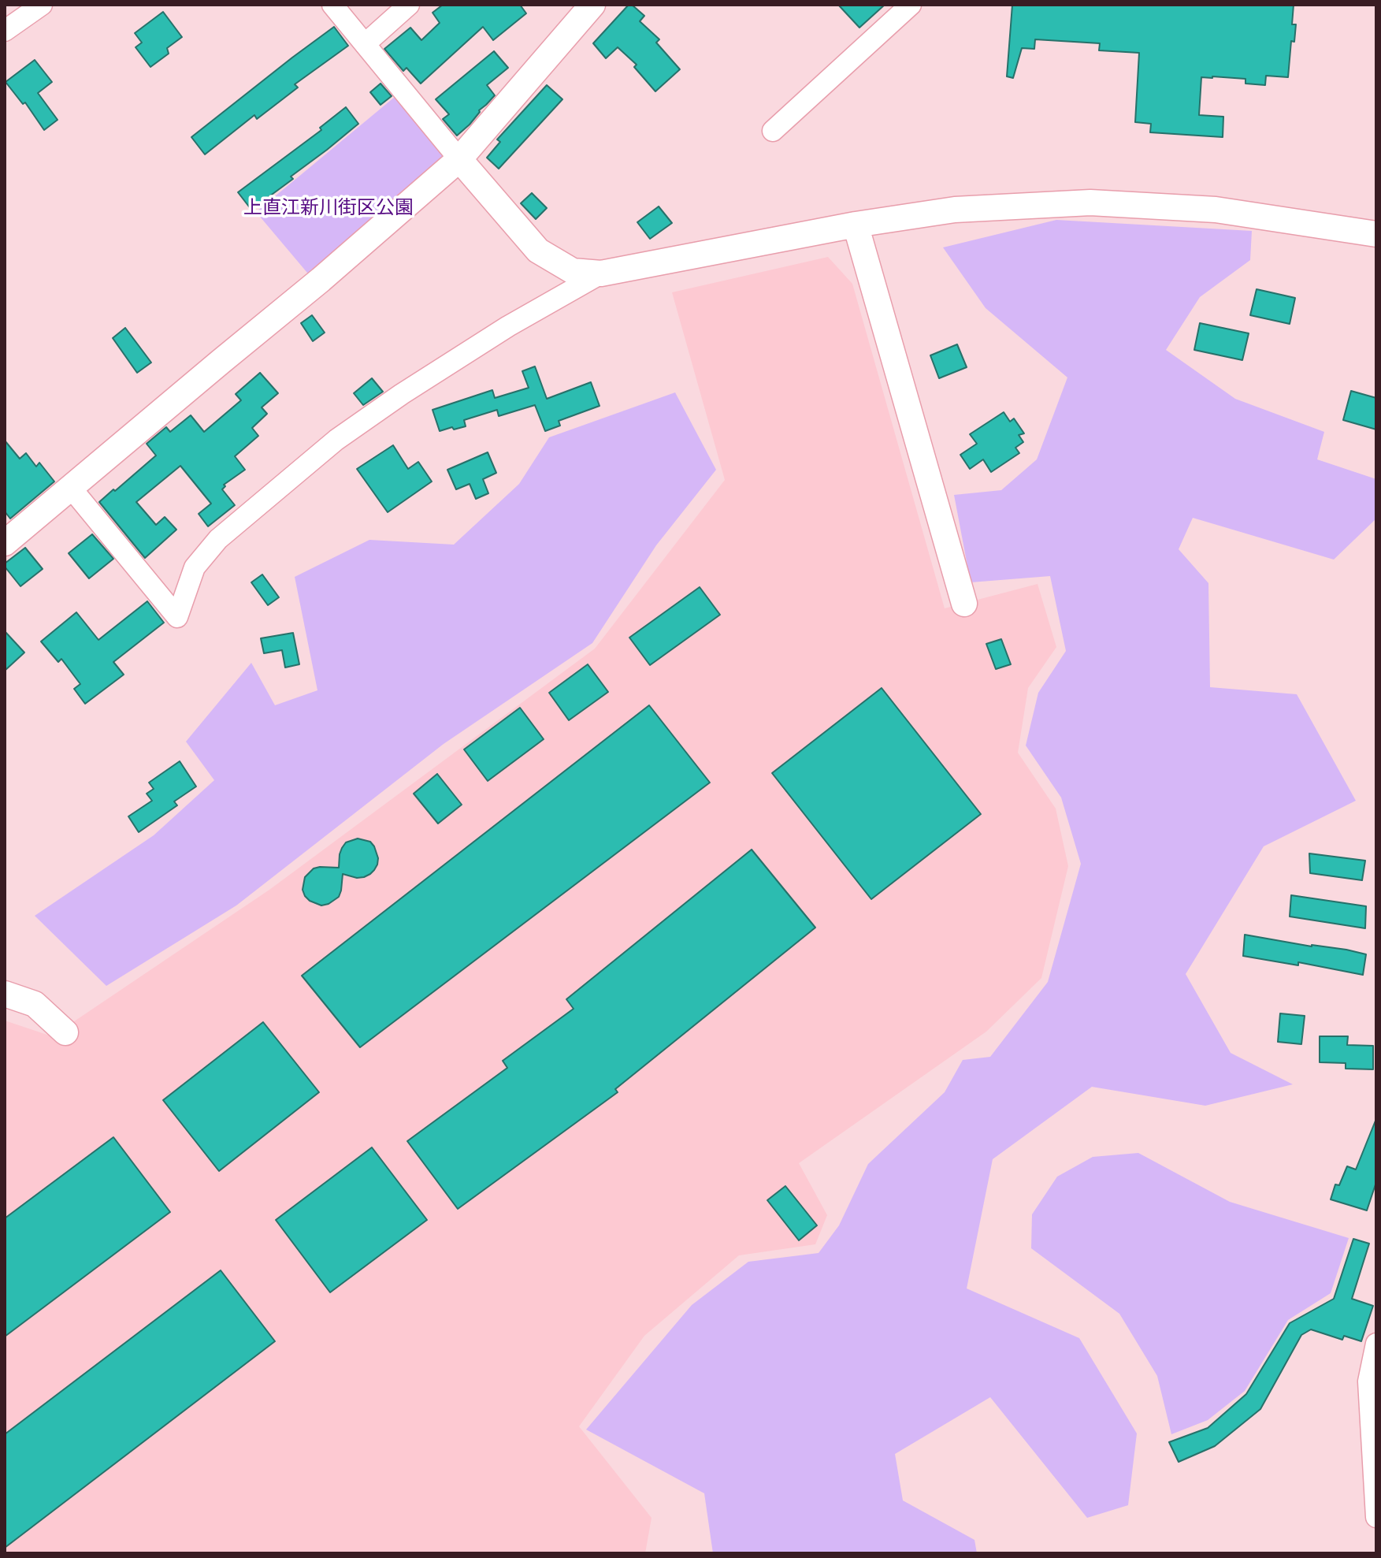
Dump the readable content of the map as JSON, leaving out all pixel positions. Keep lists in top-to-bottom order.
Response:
{
  "parks": ["上直江新川街区公園"]
}
